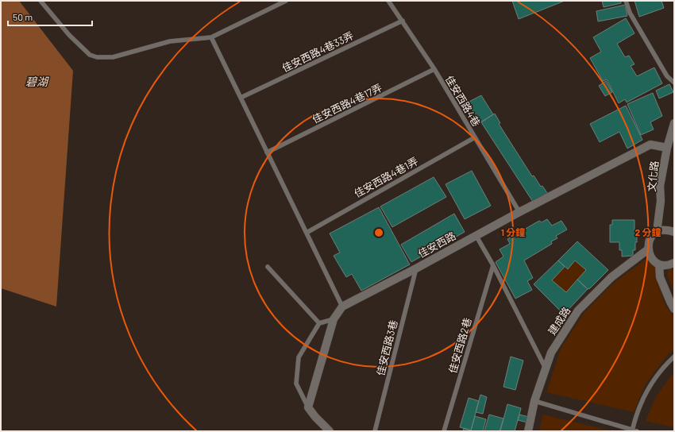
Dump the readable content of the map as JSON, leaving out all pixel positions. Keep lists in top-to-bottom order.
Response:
{
  "streets": {
    "street": ["文化路", "佳安西路", "建成路"],
    "lane": [
      "佳安西路4巷33弄",
      "佳安西路4巷",
      "佳安西路4巷17弄",
      "佳安西路4巷1弄",
      "佳安西路2巷",
      "佳安西路3巷"
    ]
  },
  "crossings": [
    ["佳安西路4巷33弄", "佳安西路4巷"],
    ["佳安西路4巷", "佳安西路4巷17弄"],
    ["佳安西路4巷", "佳安西路4巷1弄"],
    ["佳安西路4巷", "佳安西路"],
    ["文化路", "佳安西路"],
    ["文化路", "建成路"],
    ["佳安西路", "佳安西路3巷"]
  ],
  "water": ["碧湖"],
  "scale_bar": "50 m",
  "rings": ["1 分鐘", "2 分鐘"]
}
